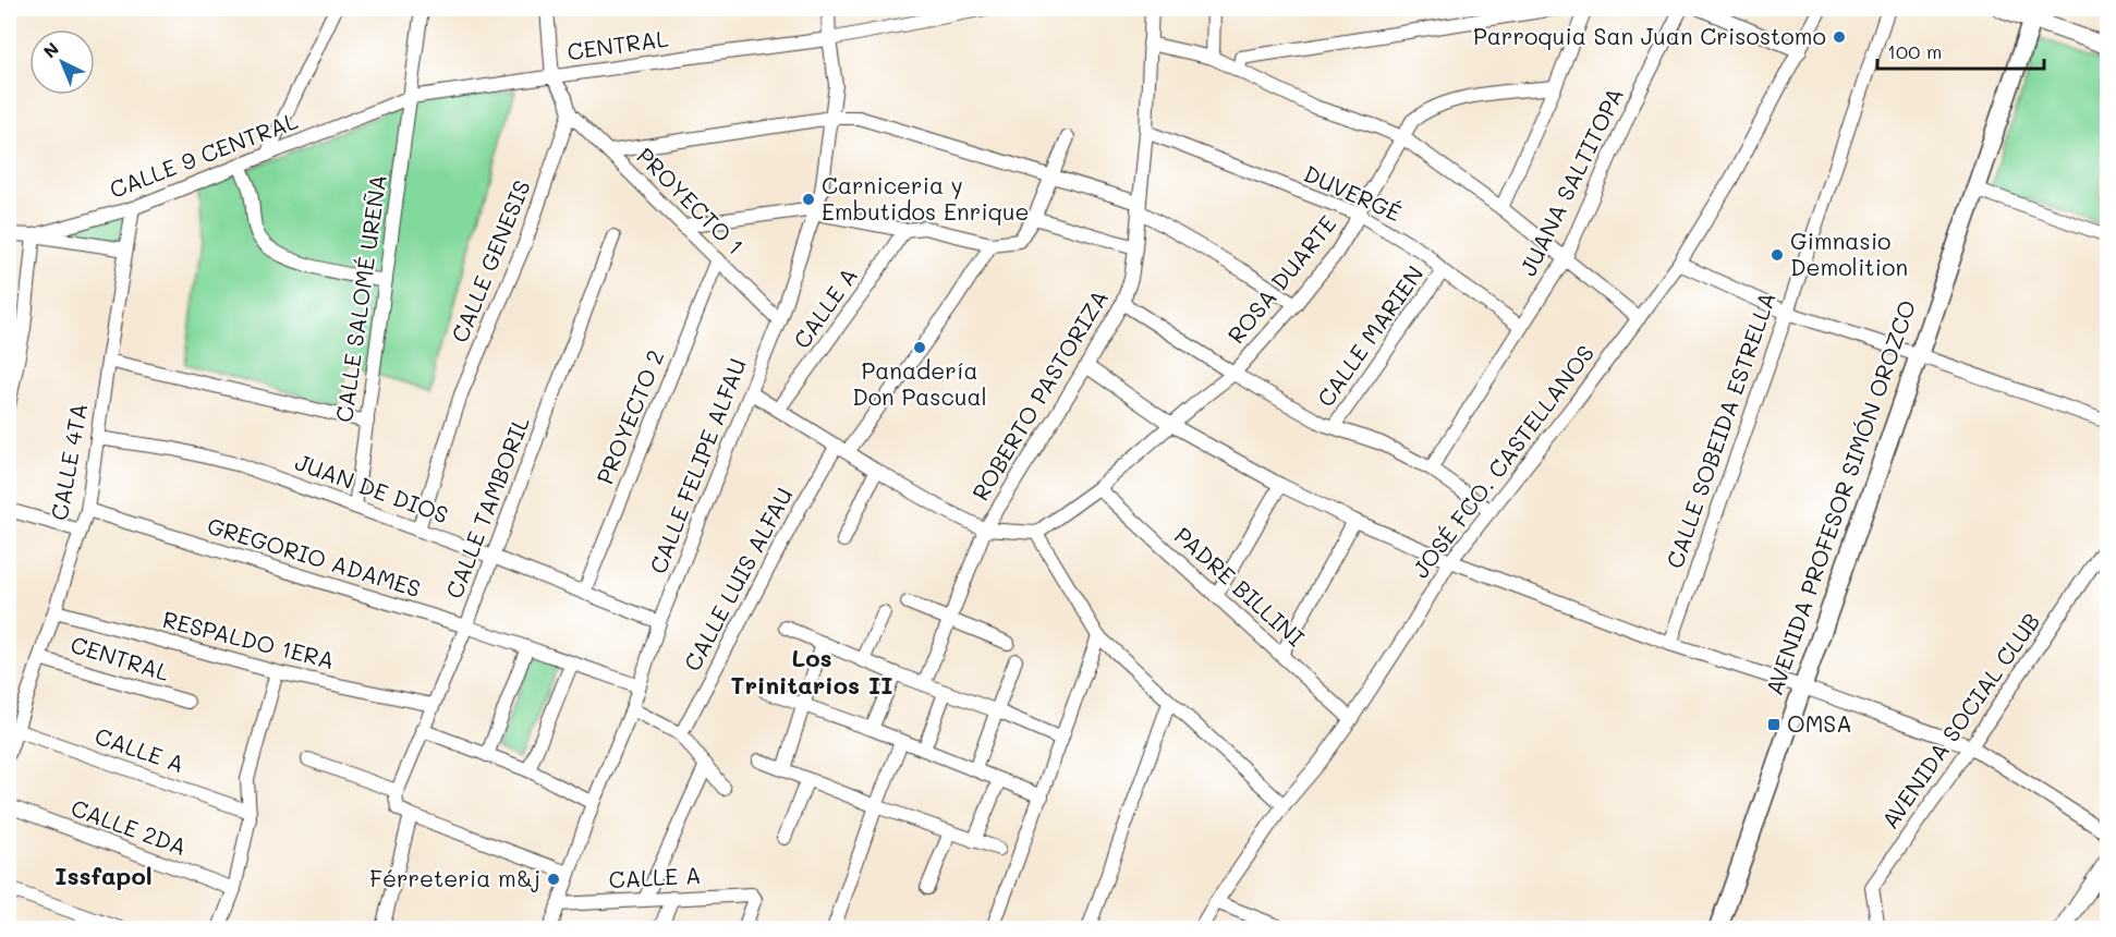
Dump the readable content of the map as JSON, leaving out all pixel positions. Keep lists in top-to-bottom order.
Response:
{
  "streets": {
    "main road": ["AVENIDA PROFESOR SIMÓN OROZCO"],
    "street": [
      "CENTRAL",
      "CALLE 9 CENTRAL",
      "JUANA SALTITOPA",
      "DUVERGÉ",
      "PROYECTO 1",
      "CALLE GENESIS",
      "ROSA DUARTE",
      "CALLE SALOMÉ UREÑA",
      "CALLE A",
      "CALLE MARIEN",
      "ROBERTO PASTORIZA",
      "PROYECTO 2",
      "CALLE SOBEIDA ESTRELLA",
      "CALLE 4TA",
      "JOSÉ FCO. CASTELLANOS",
      "CALLE FELIPE ALFAU",
      "JUAN DE DIOS",
      "CALLE TAMBORIL",
      "GREGORIO ADAMES",
      "CALLE LUIS ALFAU",
      "PADRE BILLINI",
      "RESPALDO 1ERA",
      "AVENIDA SOCIAL CLUB",
      "CALLE 2DA"
    ]
  },
  "crossings": [
    ["CENTRAL", "CALLE 9 CENTRAL"],
    ["CENTRAL", "CALLE SALOMÉ UREÑA"],
    ["CENTRAL", "CALLE 4TA"],
    ["CENTRAL", "CALLE FELIPE ALFAU"],
    ["CALLE 9 CENTRAL", "CALLE SALOMÉ UREÑA"],
    ["CALLE 9 CENTRAL", "CALLE 4TA"],
    ["JUANA SALTITOPA", "DUVERGÉ"],
    ["DUVERGÉ", "ROSA DUARTE"],
    ["DUVERGÉ", "CALLE MARIEN"],
    ["DUVERGÉ", "ROBERTO PASTORIZA"],
    ["PROYECTO 1", "CALLE GENESIS"],
    ["PROYECTO 1", "PROYECTO 2"],
    ["PROYECTO 1", "CALLE FELIPE ALFAU"],
    ["CALLE GENESIS", "JUAN DE DIOS"],
    ["ROSA DUARTE", "PADRE BILLINI"],
    ["CALLE SALOMÉ UREÑA", "JUAN DE DIOS"],
    ["CALLE A", "CALLE 4TA"],
    ["CALLE A", "CALLE FELIPE ALFAU"],
    ["PROYECTO 2", "JUAN DE DIOS"],
    ["CALLE 4TA", "JUAN DE DIOS"],
    ["CALLE 4TA", "GREGORIO ADAMES"],
    ["CALLE 4TA", "RESPALDO 1ERA"],
    ["JOSÉ FCO. CASTELLANOS", "PADRE BILLINI"],
    ["CALLE FELIPE ALFAU", "JUAN DE DIOS"],
    ["CALLE FELIPE ALFAU", "GREGORIO ADAMES"],
    ["JUAN DE DIOS", "CALLE TAMBORIL"],
    ["CALLE TAMBORIL", "GREGORIO ADAMES"],
    ["CALLE TAMBORIL", "RESPALDO 1ERA"]
  ],
  "districts": ["Los Trinitarios II", "Issfapol"],
  "places": {
    "other": [
      "Parroquia San Juan Crisostomo",
      "Carniceria y Embutidos Enrique",
      "Gimnasio Demolition",
      "Panadería Don Pascual",
      "Férreteria m&j"
    ],
    "transit": ["OMSA"]
  },
  "scale_bar": "100 m",
  "north": "top left"
}
